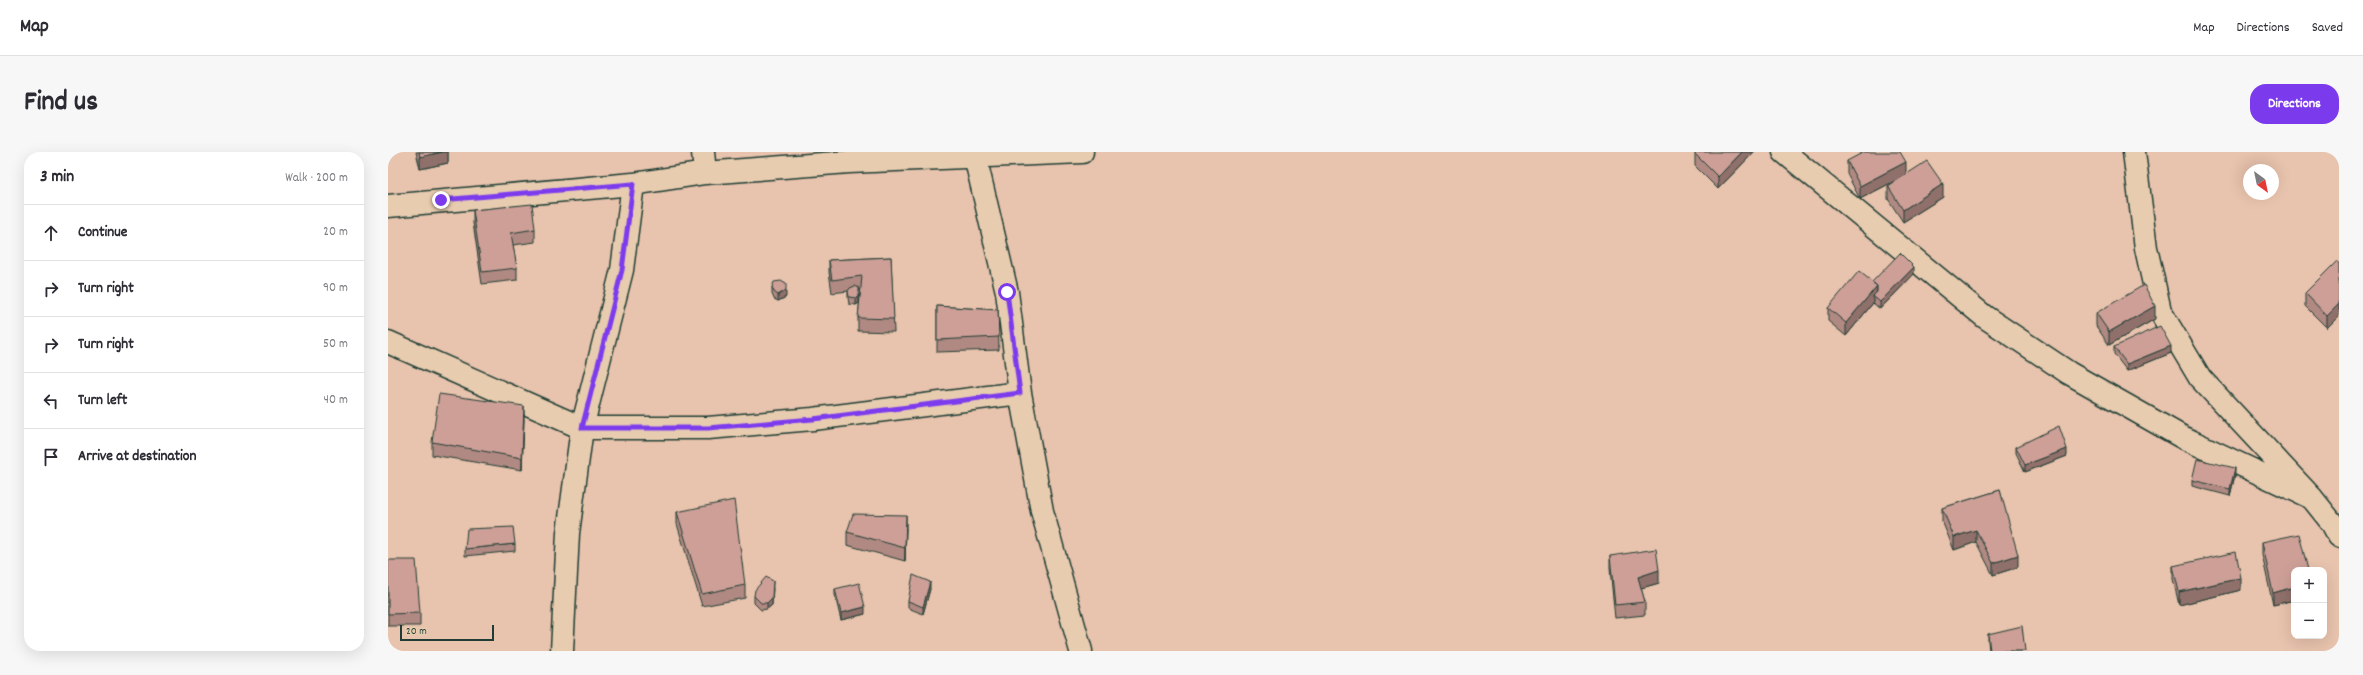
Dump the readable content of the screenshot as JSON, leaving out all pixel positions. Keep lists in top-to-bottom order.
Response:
{
  "scale_bar": "20 m",
  "north": "bottom right",
  "page": {
    "header": "Map",
    "nav": ["Map", "Directions", "Saved"],
    "title": "Find us",
    "buttons": "Directions",
    "heading": ["3 min", "Walk · 200 m"],
    "list": [
      ["Continue", "20 m"],
      ["Turn right", "90 m"],
      ["Turn right", "50 m"],
      ["Turn left", "40 m"],
      "Arrive at destination"
    ],
    "map_buttons": ["+", "−"],
    "scale": "20 m"
  }
}
